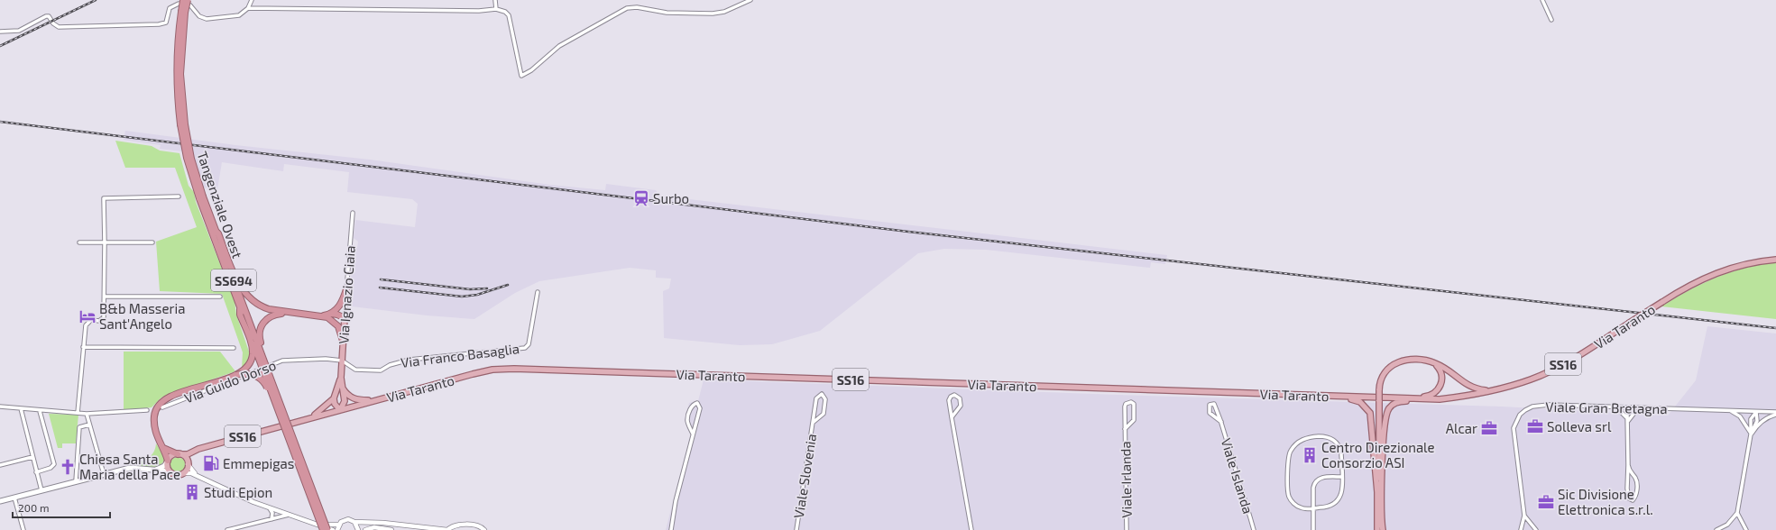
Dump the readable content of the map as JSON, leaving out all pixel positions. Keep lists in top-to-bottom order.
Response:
{
  "streets": {
    "highway": ["Tangenziale Ovest", "SS694"],
    "main road": ["Via Ignazio Ciaia", "Via Taranto", "SS16"],
    "street": [
      "Via Franco Basaglia",
      "Via Guido Dorso",
      "Viale Gran Bretagna",
      "Viale Slovenia",
      "Viale Islanda",
      "Viale Irlanda"
    ]
  },
  "crossings": [
    ["Via Ignazio Ciaia", "Via Taranto"],
    ["Via Ignazio Ciaia", "Via Franco Basaglia"],
    ["Via Ignazio Ciaia", "Via Guido Dorso"],
    ["Via Franco Basaglia", "Via Guido Dorso"]
  ],
  "places": {
    "station": ["Surbo"],
    "hotel": ["B&b Masseria Sant'Angelo"],
    "office": ["Solleva srl", "Alcar", "Sic Divisione Elettronica s.r.l."],
    "building": ["Centro Direzionale Consorzio ASI", "Studi Epion"],
    "fuel station": ["Emmepigas"],
    "church": ["Chiesa Santa Maria della Pace"]
  },
  "scale_bar": "200 m"
}
